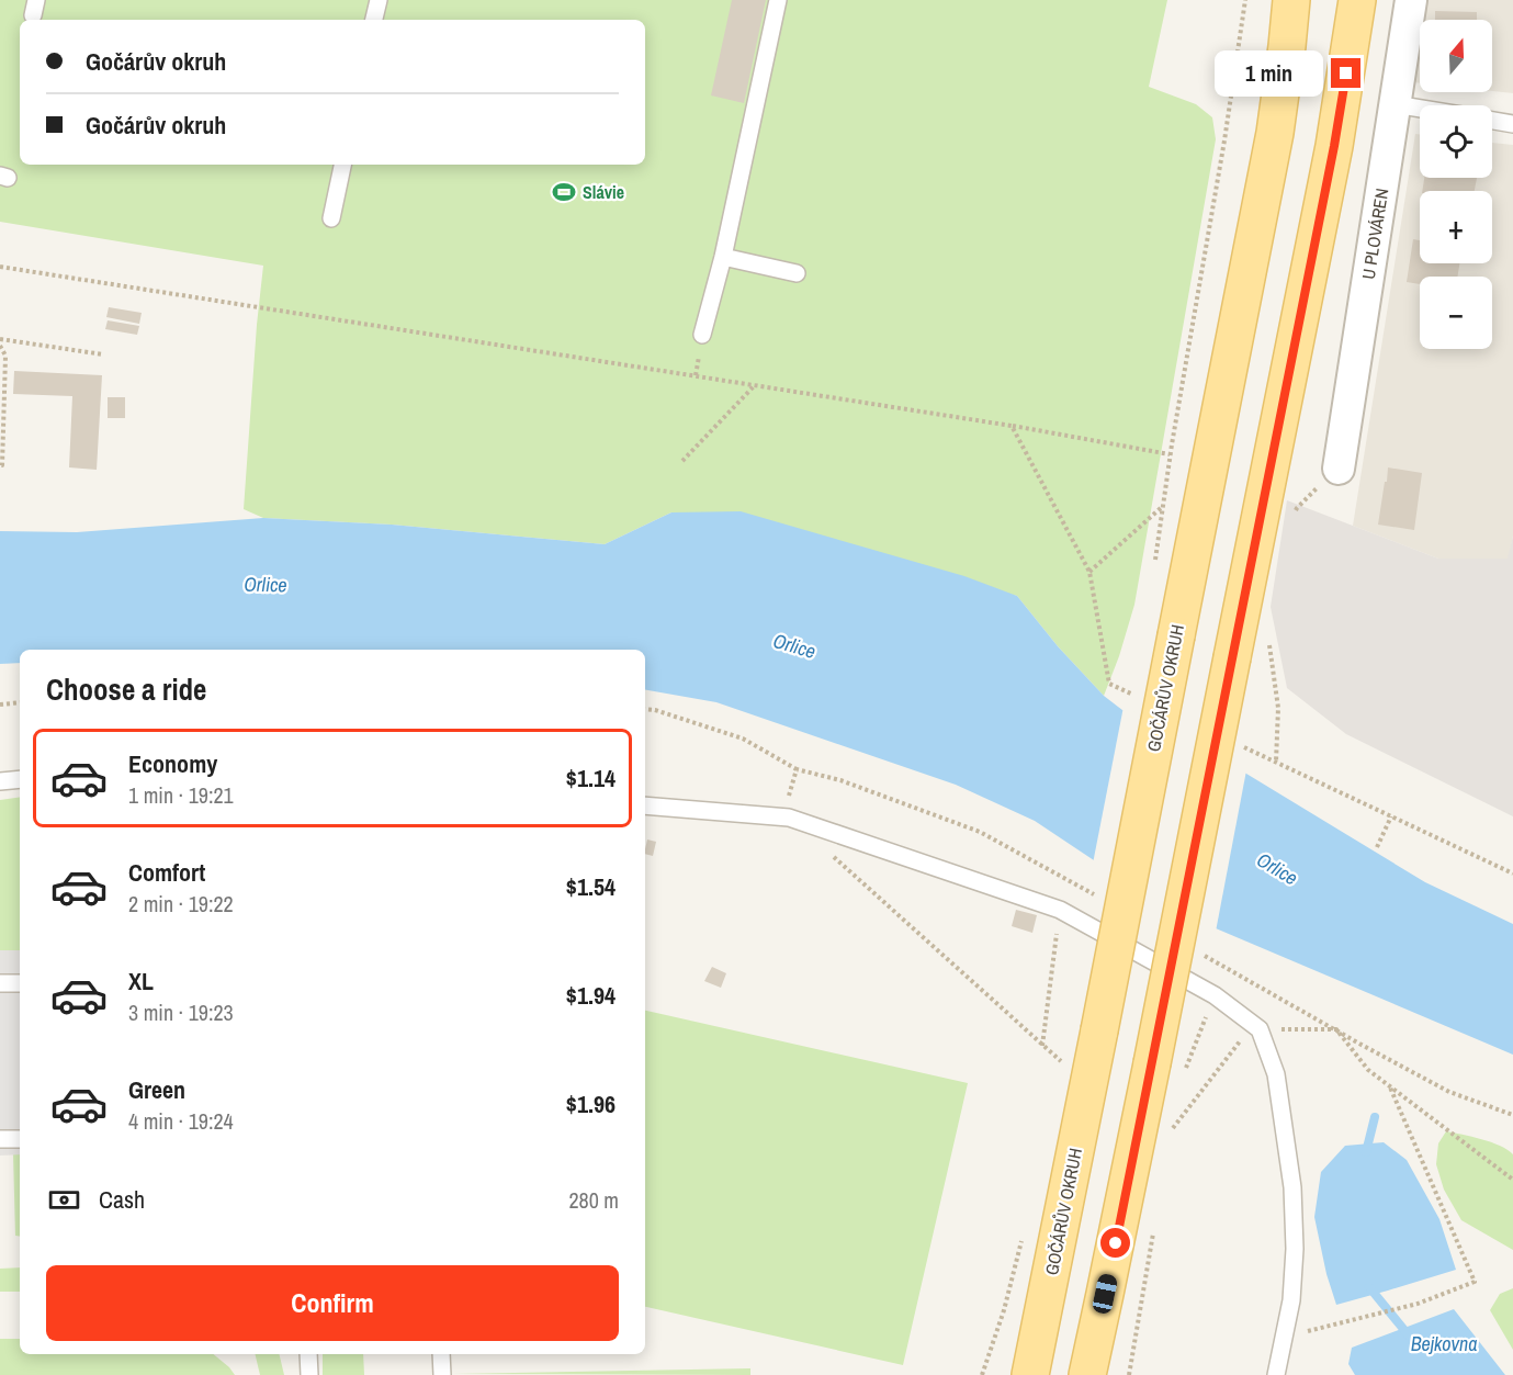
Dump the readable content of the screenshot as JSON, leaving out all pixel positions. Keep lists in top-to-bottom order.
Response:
{
  "streets": {
    "main road": ["GOČÁRŮV OKRUH"],
    "street": ["U PLOVÁREN"]
  },
  "water": ["Orlice", "Bejkovna"],
  "places": {
    "sports": ["Slávie"]
  },
  "north": "top",
  "page": {
    "map_buttons": ["+", "−"],
    "banner": ["Gočárův okruh", "Gočárův okruh"],
    "bubble": "1 min",
    "heading": "Choose a ride",
    "list": [
      {
        "name": "Economy",
        "note": "1 min · 19:21",
        "value": "$1.14"
      },
      {
        "name": "Comfort",
        "note": "2 min · 19:22",
        "value": "$1.54"
      },
      {
        "name": "XL",
        "note": "3 min · 19:23",
        "value": "$1.94"
      },
      {
        "name": "Green",
        "note": "4 min · 19:24",
        "value": "$1.96"
      }
    ],
    "pay": ["Cash", "280 m"],
    "buttons": "Confirm"
  }
}
